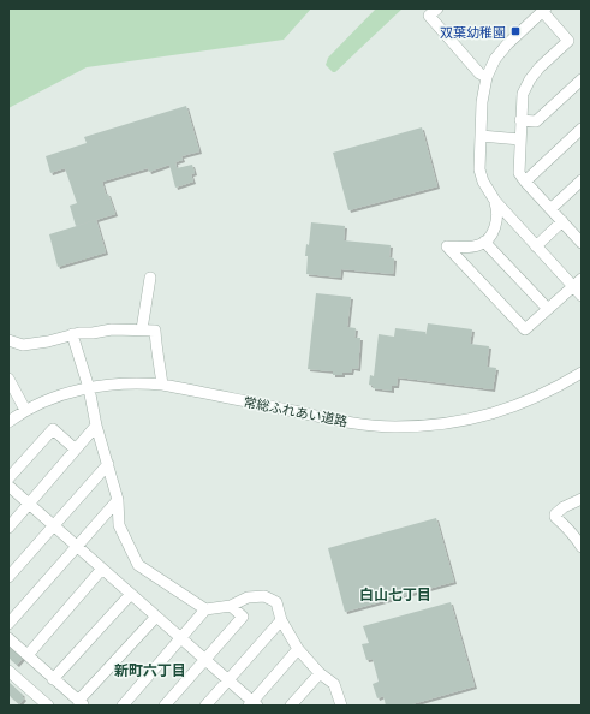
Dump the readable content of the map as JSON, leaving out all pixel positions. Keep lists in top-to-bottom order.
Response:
{
  "streets": {
    "street": ["常総ふれあい道路"]
  },
  "districts": ["白山七丁目", "新町六丁目"],
  "places": {
    "transit": ["双葉幼稚園"]
  }
}
